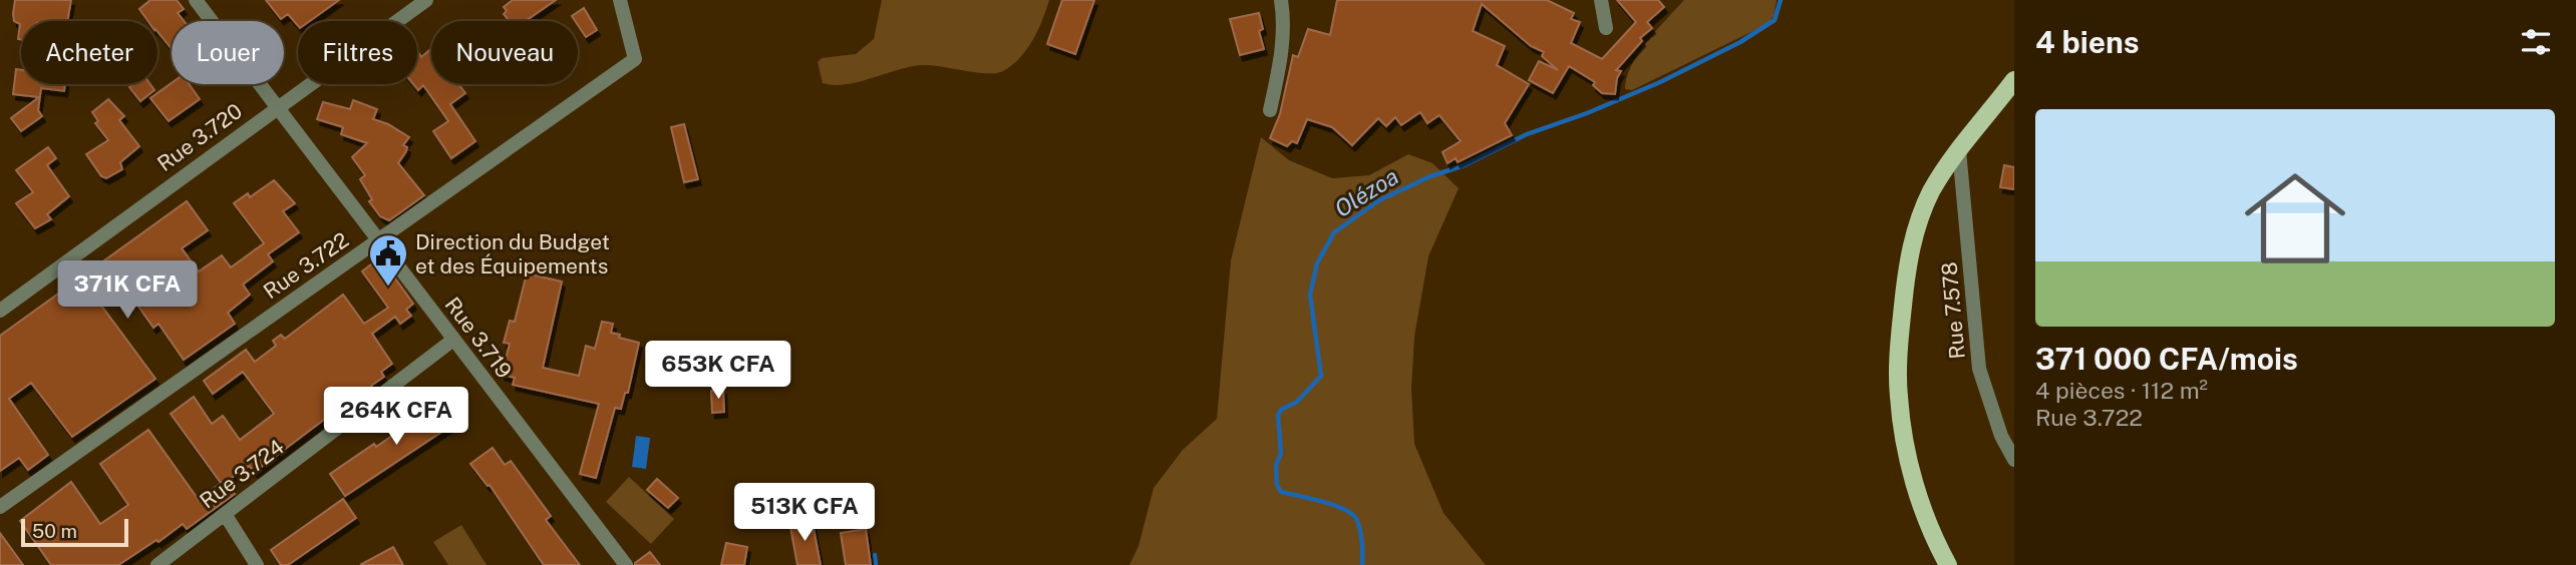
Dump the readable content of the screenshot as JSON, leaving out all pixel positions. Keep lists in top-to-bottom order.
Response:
{
  "streets": {
    "street": [
      "Rue 3.720",
      "Rue 3.722",
      "Rue 7.578",
      "Rue 3.719",
      "Rue 3.724"
    ]
  },
  "crossings": [
    ["Rue 3.720", "Rue 3.719"],
    ["Rue 3.722", "Rue 3.719"],
    ["Rue 3.719", "Rue 3.724"]
  ],
  "water": ["Olézoa"],
  "places": {
    "public building": ["Direction du Budget et des Équipements"]
  },
  "scale_bar": "50 m",
  "page": {
    "heading": "4 biens",
    "chip": [
      "Acheter",
      "Louer",
      "Filtres",
      "Nouveau"
    ],
    "list": [
      {
        "name": "371 000 CFA/mois",
        "note": "4 pièces · 112 m² · Rue 3.722"
      }
    ],
    "price": [
      "371K CFA",
      "653K CFA",
      "264K CFA",
      "513K CFA"
    ],
    "scale": "50 m"
  }
}
